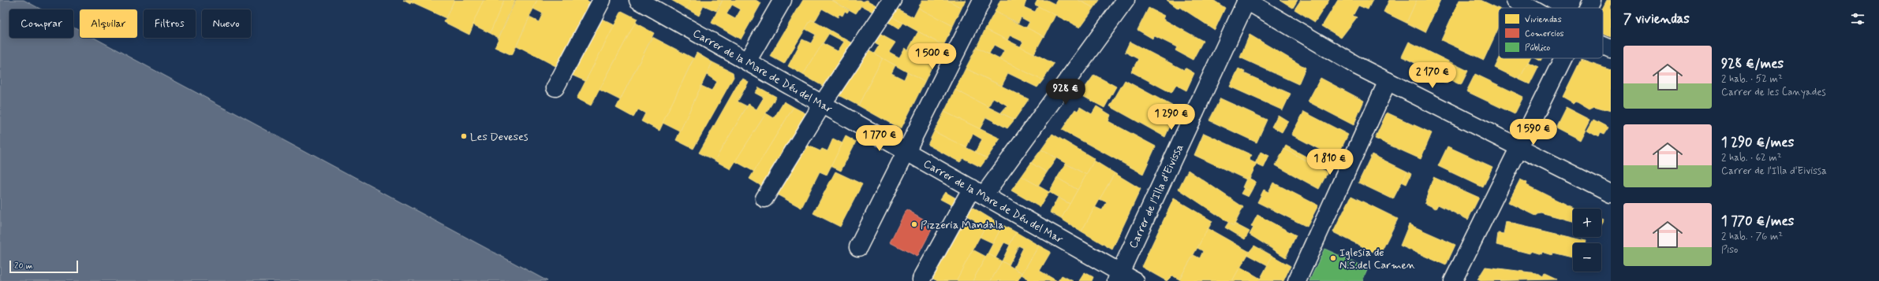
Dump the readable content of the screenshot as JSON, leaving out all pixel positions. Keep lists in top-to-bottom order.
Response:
{
  "streets": {
    "street": ["Carrer de la Mare de Déu del Mar", "Carrer de l'Illa d'Eivissa"]
  },
  "crossings": [
    ["Carrer de la Mare de Déu del Mar", "Carrer de l'Illa d'Eivissa"]
  ],
  "places": ["Les Deveses", "Pizzeria Mandala", "Iglesia de N.S.del Carmen"],
  "legend": ["Viviendas", "Comercios", "Público"],
  "scale_bar": "20 m",
  "page": {
    "heading": "7 viviendas",
    "chip": [
      "Comprar",
      "Alquilar",
      "Filtros",
      "Nuevo"
    ],
    "list": [
      {
        "name": "928 €/mes",
        "note": "2 hab. · 52 m² · Carrer de les Canyades"
      },
      {
        "name": "1 290 €/mes",
        "note": "2 hab. · 62 m² · Carrer de l'Illa d'Eivissa"
      },
      {
        "name": "1 770 €/mes",
        "note": "2 hab. · 76 m² · Piso"
      }
    ],
    "price": [
      "1 500 €",
      "2 170 €",
      "928 €",
      "1 290 €",
      "1 590 €",
      "1 770 €",
      "1 810 €"
    ],
    "map_buttons": ["+", "−"],
    "scale": "20 m"
  }
}
